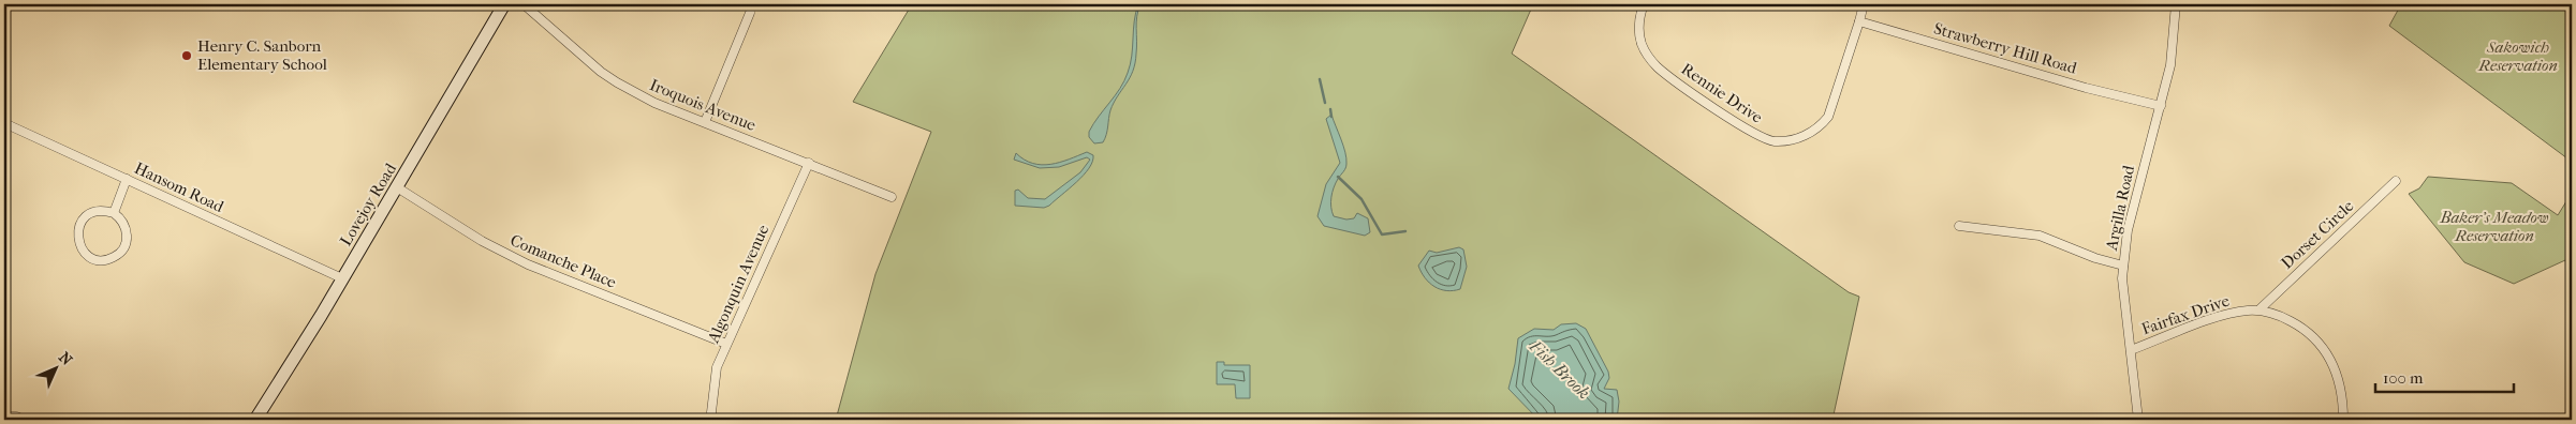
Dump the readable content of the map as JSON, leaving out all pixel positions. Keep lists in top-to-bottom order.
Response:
{
  "streets": {
    "main road": ["Lovejoy Road"],
    "street": [
      "Strawberry Hill Road",
      "Rennie Drive",
      "Iroquois Avenue",
      "Hansom Road",
      "Argilla Road",
      "Dorset Circle",
      "Comanche Place",
      "Algonquin Avenue",
      "Fairfax Drive"
    ]
  },
  "crossings": [
    ["Strawberry Hill Road", "Rennie Drive"],
    ["Strawberry Hill Road", "Argilla Road"],
    ["Iroquois Avenue", "Algonquin Avenue"],
    ["Hansom Road", "Lovejoy Road"],
    ["Lovejoy Road", "Comanche Place"],
    ["Argilla Road", "Fairfax Drive"],
    ["Dorset Circle", "Fairfax Drive"],
    ["Comanche Place", "Algonquin Avenue"]
  ],
  "water": ["Fish Brook"],
  "parks": ["Sakowich Reservation", "Baker's Meadow Reservation"],
  "places": ["Henry C. Sanborn Elementary School"],
  "scale_bar": "100 m",
  "north": "top right"
}
